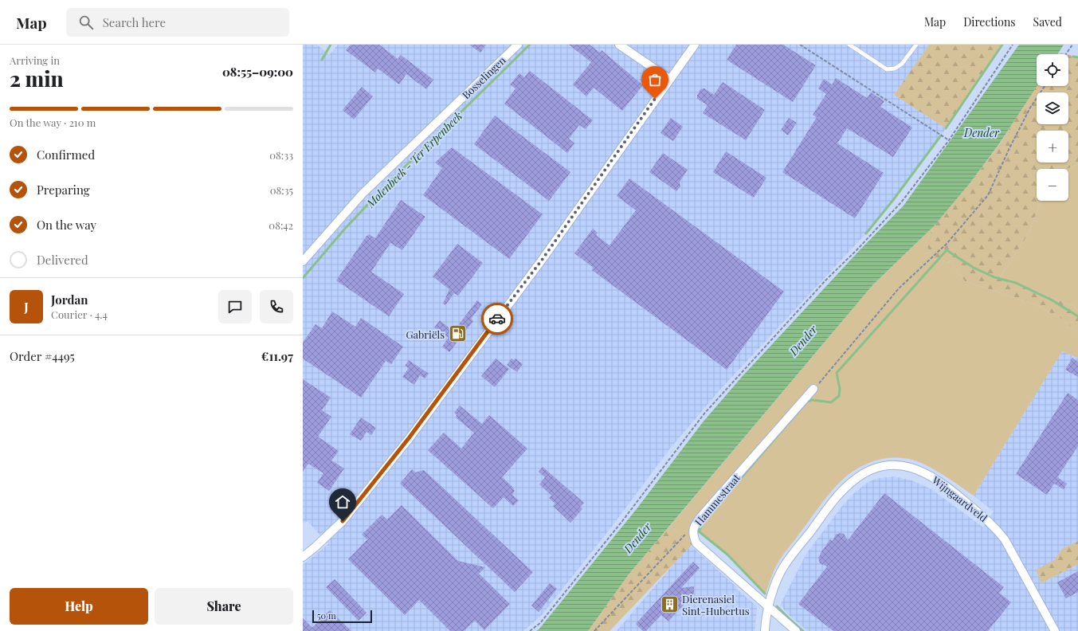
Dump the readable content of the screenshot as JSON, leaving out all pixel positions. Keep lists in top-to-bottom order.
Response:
{
  "streets": {
    "street": ["Bosselingen", "Wijngaardveld", "Hammestraat"]
  },
  "crossings": [
    ["Wijngaardveld", "Hammestraat"]
  ],
  "water": ["Dender", "Molenbeek - Ter Erpenbeek"],
  "places": {
    "fuel station": ["Gabriëls"],
    "building": ["Dierenasiel Sint-Hubertus"]
  },
  "scale_bar": "50 m",
  "page": {
    "header": "Map",
    "search": "Search here",
    "nav": ["Map", "Directions", "Saved"],
    "heading": ["2 min", "Arriving in", "08:55–09:00"],
    "panel": [
      "Jordan",
      "Courier · 4.4",
      "Order #4495",
      "€11.97"
    ],
    "map_buttons": ["+", "−"],
    "bar": "On the way · 210 m",
    "list": [
      ["Confirmed", "08:33"],
      ["Preparing", "08:35"],
      ["On the way", "08:42"],
      "Delivered"
    ],
    "round": "J",
    "buttons": ["Help", "Share"],
    "scale": "50 m"
  }
}
